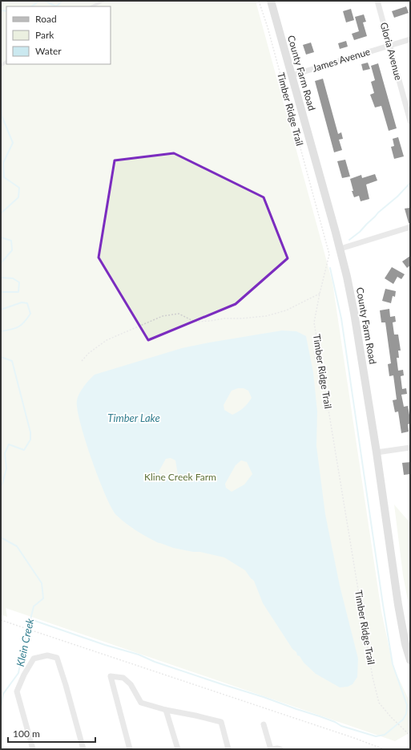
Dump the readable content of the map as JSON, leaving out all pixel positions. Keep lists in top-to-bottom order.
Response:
{
  "streets": {
    "main road": ["County Farm Road"],
    "street": ["Gloria Avenue", "James Avenue"],
    "path": ["Timber Ridge Trail"]
  },
  "crossings": [
    ["Gloria Avenue", "James Avenue"],
    ["James Avenue", "County Farm Road"]
  ],
  "water": ["Timber Lake", "Klein Creek"],
  "parks": ["Kline Creek Farm"],
  "legend": ["Road", "Park", "Water"],
  "scale_bar": "100 m"
}
